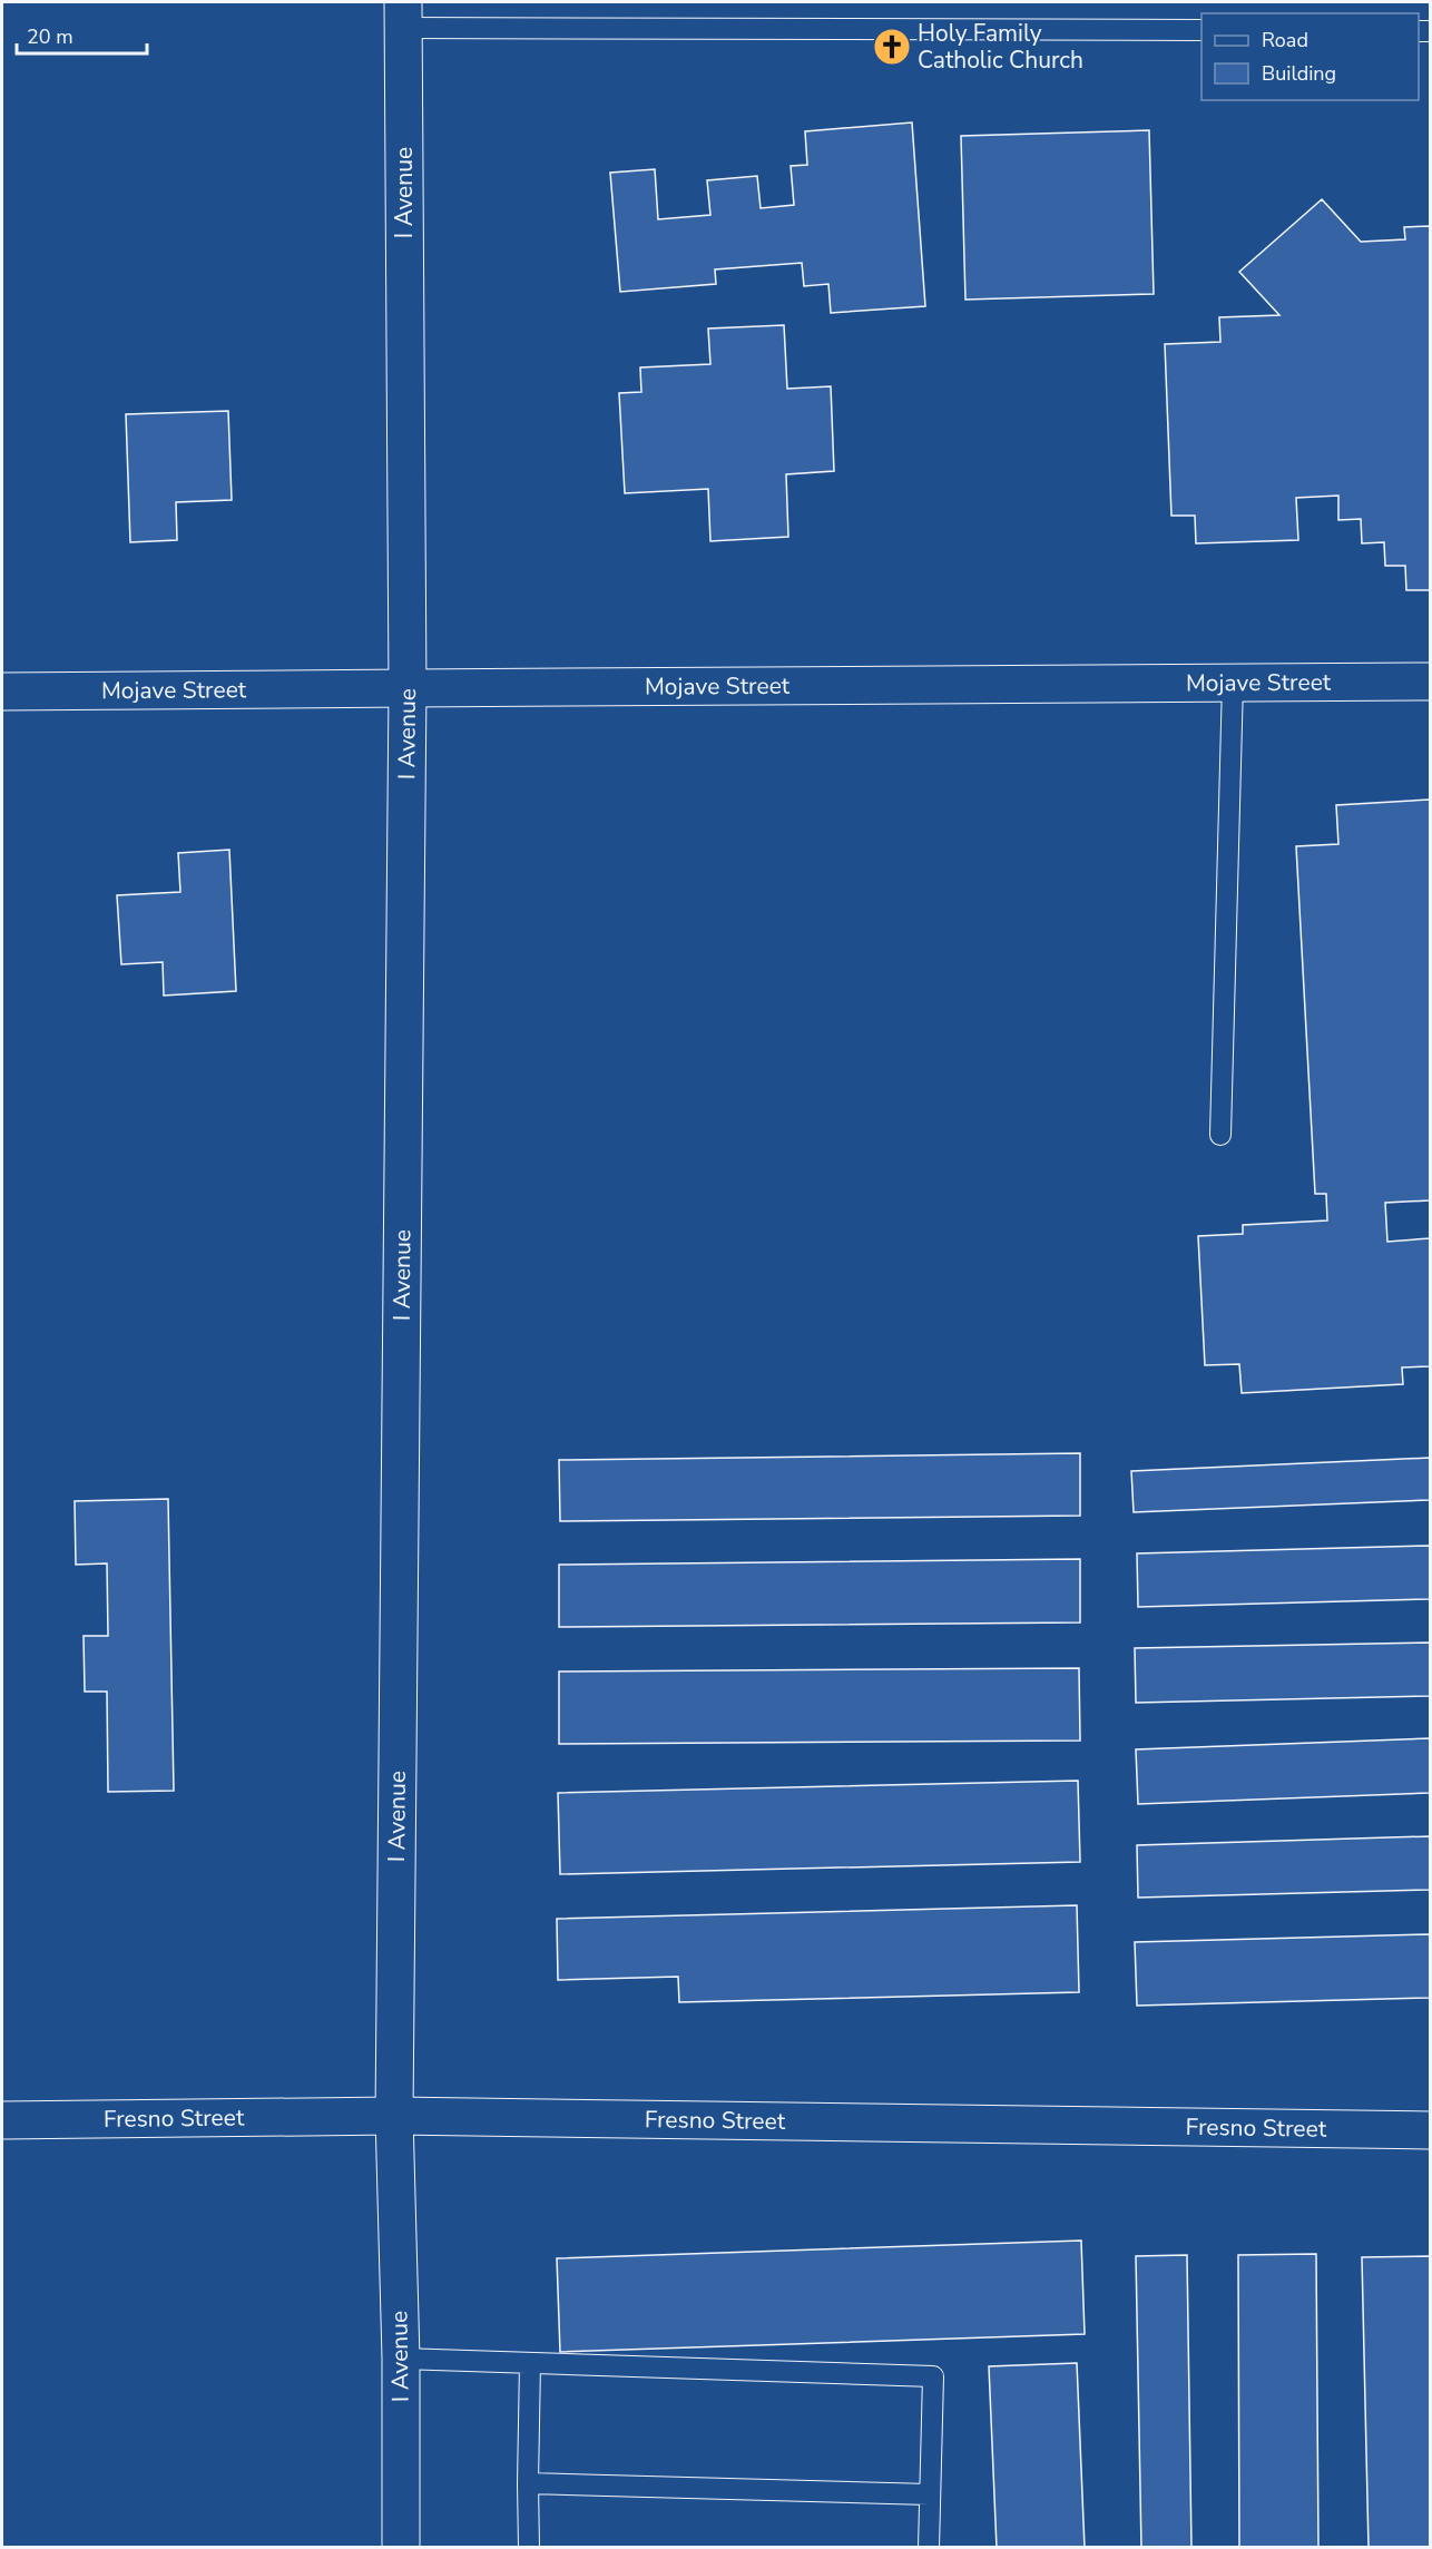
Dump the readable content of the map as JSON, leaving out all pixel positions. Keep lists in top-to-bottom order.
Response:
{
  "streets": {
    "street": ["I Avenue", "Mojave Street", "Fresno Street"]
  },
  "crossings": [
    ["I Avenue", "Mojave Street"],
    ["I Avenue", "Fresno Street"]
  ],
  "places": {
    "church": ["Holy Family Catholic Church"]
  },
  "legend": ["Road", "Building"],
  "scale_bar": "20 m"
}
